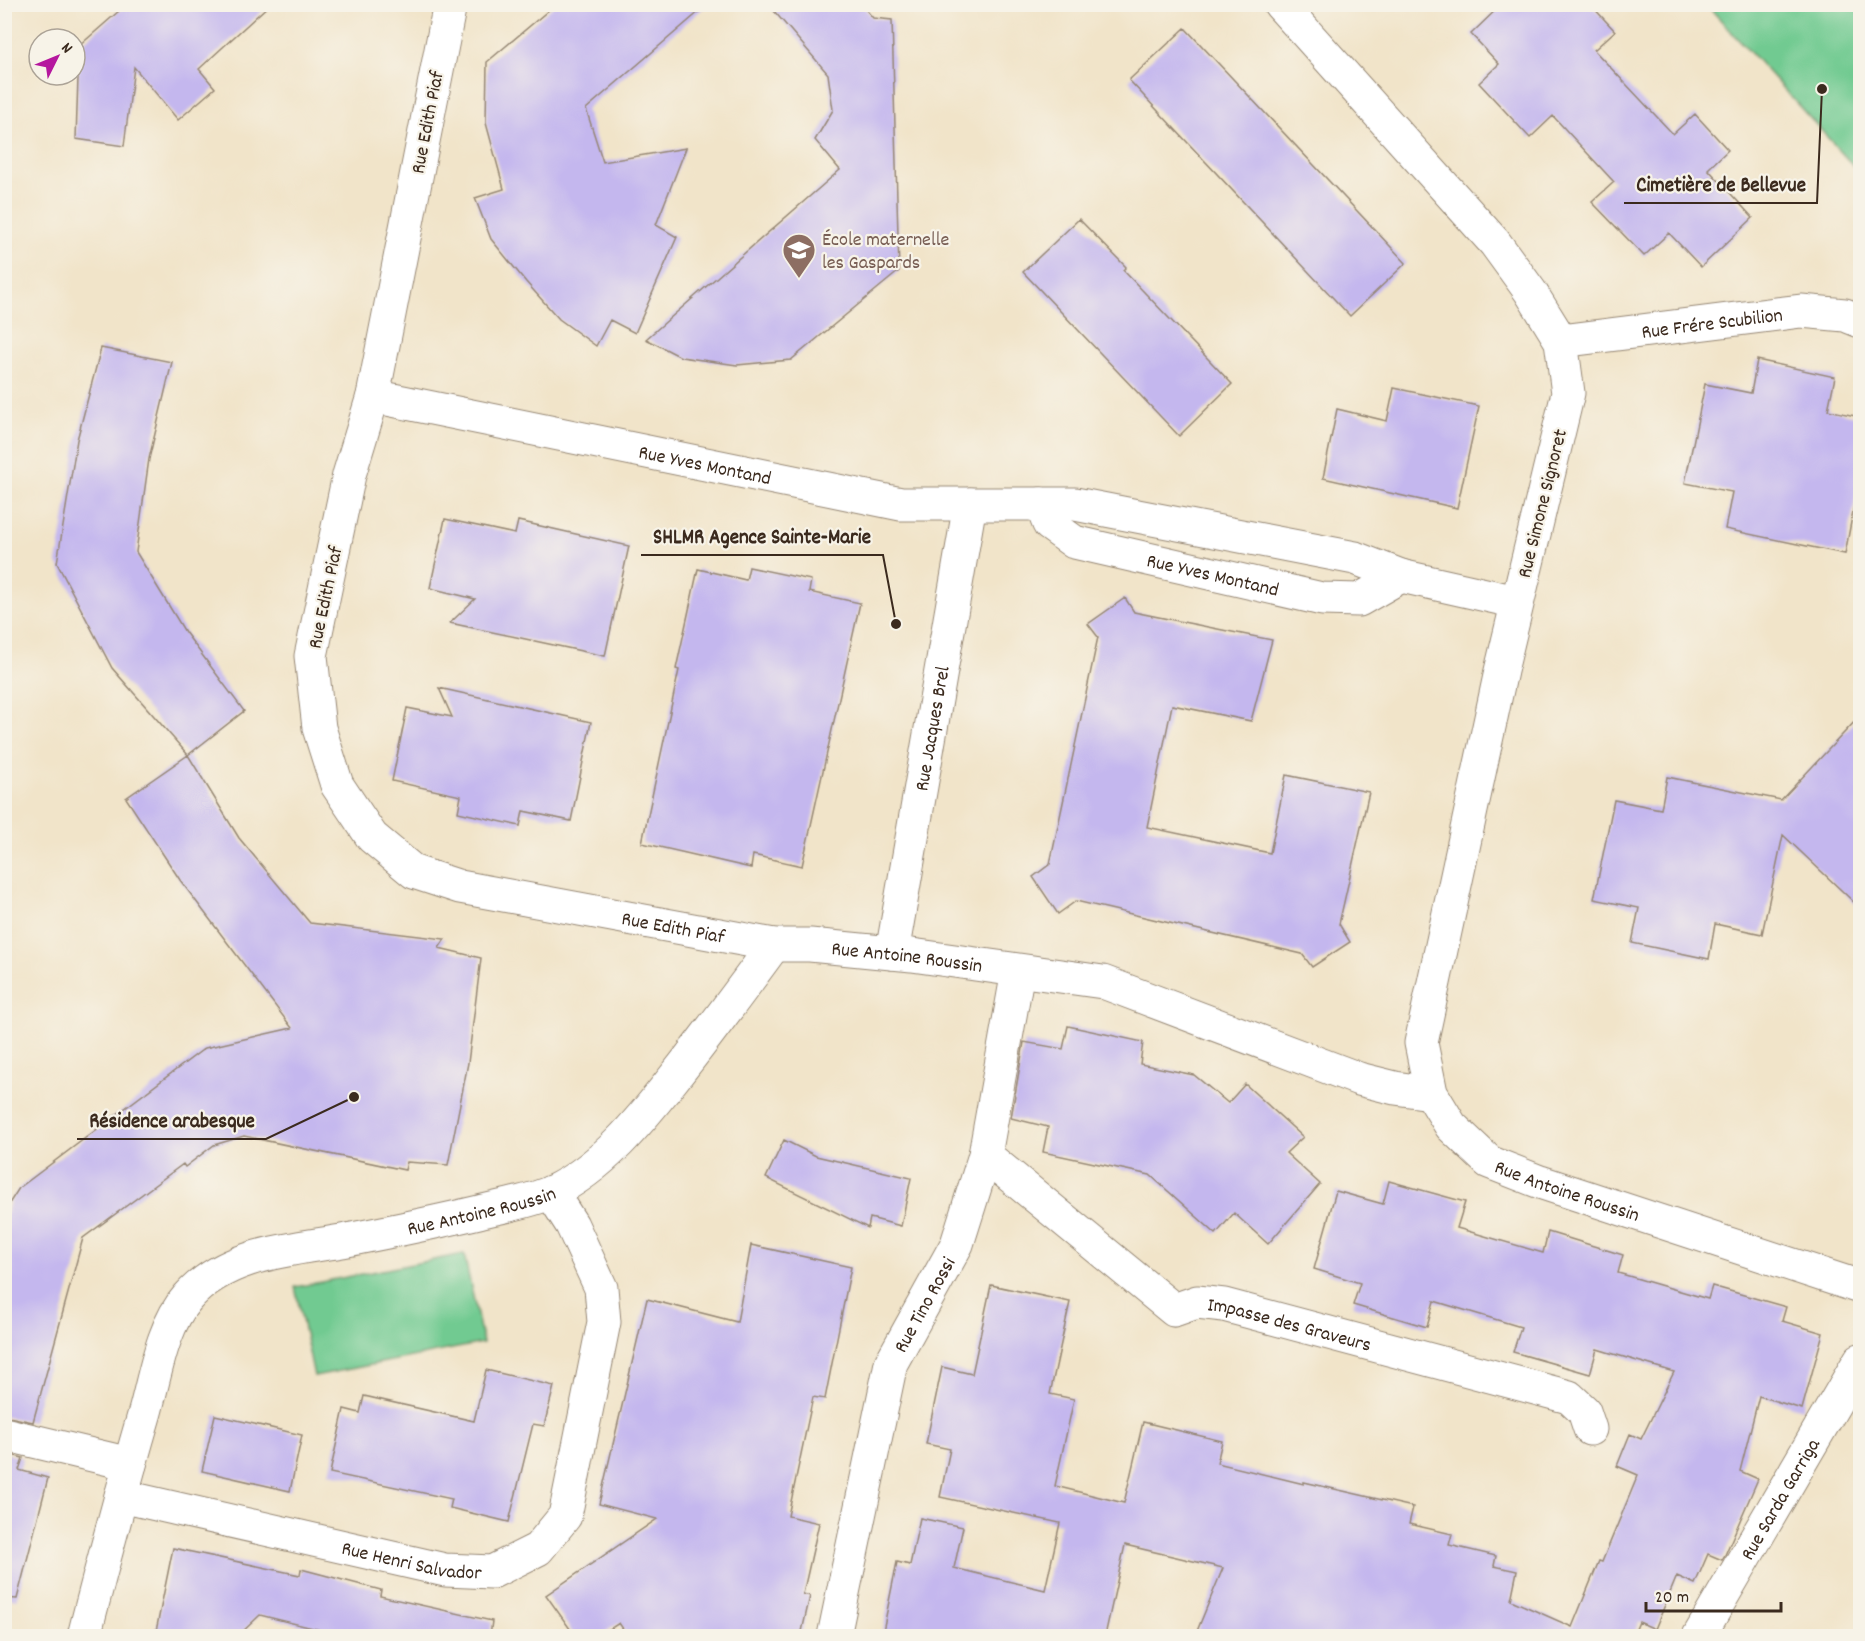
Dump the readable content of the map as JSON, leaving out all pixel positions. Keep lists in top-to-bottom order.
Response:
{
  "streets": {
    "street": [
      "Rue Edith Piaf",
      "Rue Frére Scubilion",
      "Rue Yves Montand",
      "Rue Simone Signoret",
      "Rue Jacques Brel",
      "Rue Antoine Roussin",
      "Rue Tino Rossi",
      "Impasse des Graveurs",
      "Rue Sarda Garriga",
      "Rue Henri Salvador"
    ]
  },
  "crossings": [
    ["Rue Edith Piaf", "Rue Yves Montand"],
    ["Rue Edith Piaf", "Rue Antoine Roussin"],
    ["Rue Frére Scubilion", "Rue Simone Signoret"],
    ["Rue Yves Montand", "Rue Simone Signoret"],
    ["Rue Yves Montand", "Rue Jacques Brel"],
    ["Rue Simone Signoret", "Rue Antoine Roussin"],
    ["Rue Jacques Brel", "Rue Antoine Roussin"],
    ["Rue Antoine Roussin", "Rue Tino Rossi"],
    ["Rue Antoine Roussin", "Rue Henri Salvador"],
    ["Rue Tino Rossi", "Impasse des Graveurs"]
  ],
  "places": {
    "other": ["Cimetière de Bellevue", "SHLMR Agence Sainte-Marie", "Résidence arabesque"],
    "school or university": ["École maternelle les Gaspards"]
  },
  "scale_bar": "20 m",
  "north": "top right"
}
